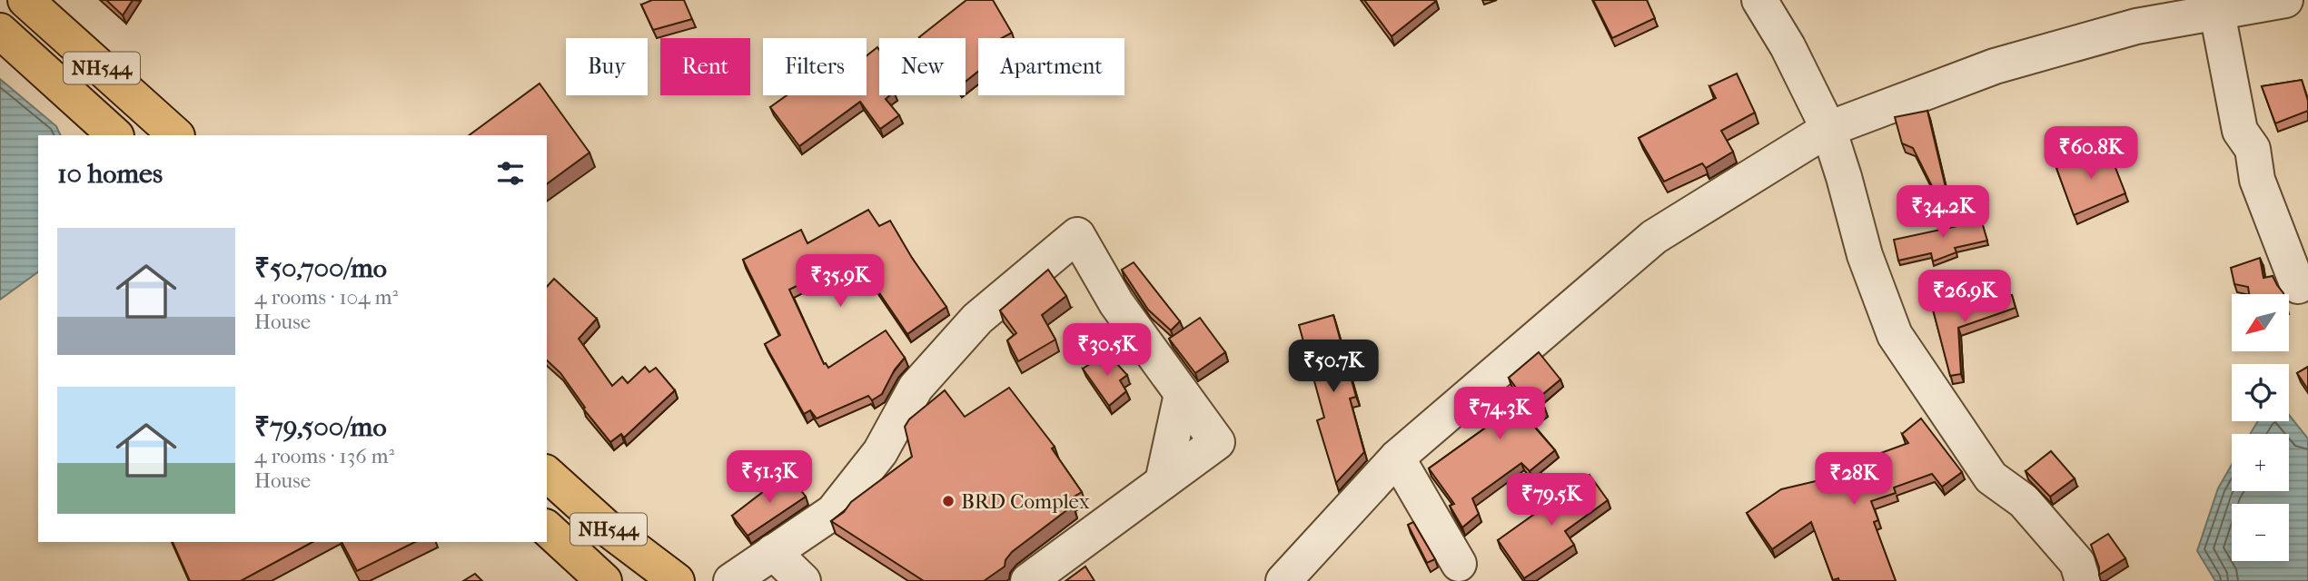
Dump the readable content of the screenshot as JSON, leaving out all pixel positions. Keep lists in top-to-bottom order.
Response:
{
  "streets": {
    "highway": ["NH544"]
  },
  "places": ["BRD Complex"],
  "north": "bottom left",
  "page": {
    "chip": [
      "Buy",
      "Rent",
      "Filters",
      "New",
      "Apartment"
    ],
    "price": [
      "₹60.8K",
      "₹34.2K",
      "₹35.9K",
      "₹26.9K",
      "₹30.5K",
      "₹50.7K",
      "₹74.3K",
      "₹51.3K",
      "₹28K",
      "₹79.5K"
    ],
    "heading": "10 homes",
    "list": [
      {
        "name": "₹50,700/mo",
        "note": "4 rooms · 104 m² · House"
      },
      {
        "name": "₹79,500/mo",
        "note": "4 rooms · 136 m² · House"
      }
    ],
    "map_buttons": ["+", "−"]
  }
}
